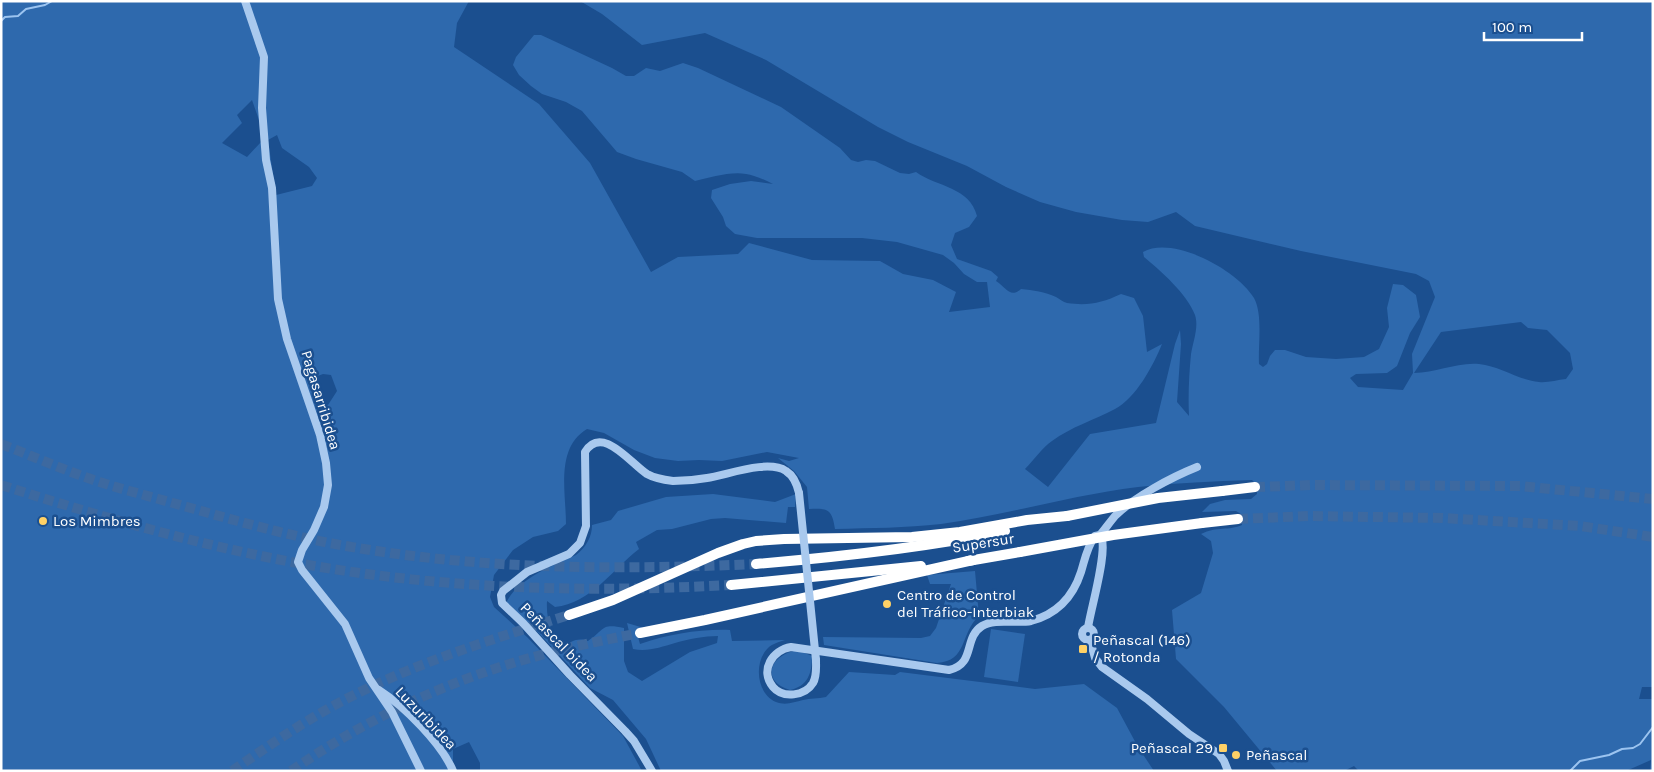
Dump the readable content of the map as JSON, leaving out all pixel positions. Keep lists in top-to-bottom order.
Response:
{
  "streets": {
    "highway": ["Supersur"],
    "street": ["Pagasarribidea", "Peñascal bidea", "Luzuribidea"]
  },
  "crossings": [
    ["Pagasarribidea", "Luzuribidea"]
  ],
  "places": {
    "other": ["Los Mimbres", "Centro de Control del Tráfico-Interbiak", "Peñascal"],
    "transit": ["Peñascal (146) / Rotonda", "Peñascal 29"]
  },
  "scale_bar": "100 m"
}
